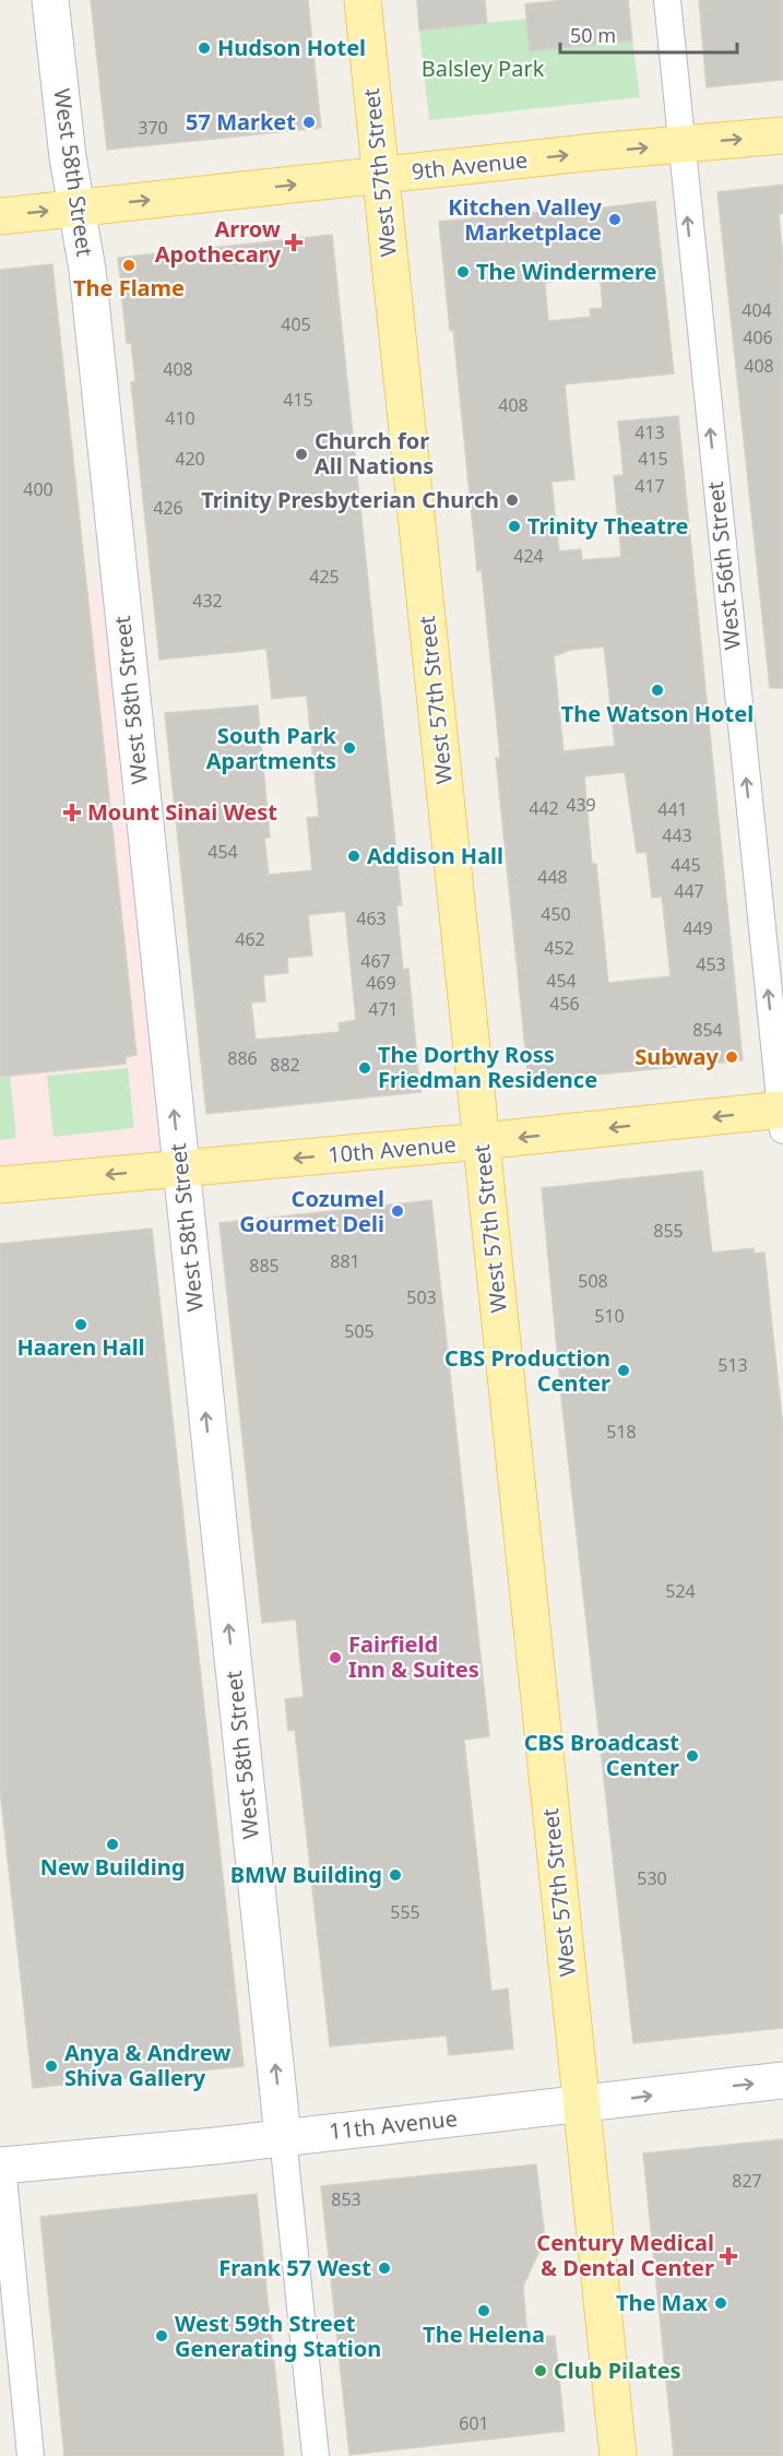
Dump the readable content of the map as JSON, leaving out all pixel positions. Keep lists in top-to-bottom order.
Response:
{
  "streets": {
    "main road": ["9th Avenue", "West 57th Street", "10th Avenue"],
    "street": ["West 58th Street", "West 56th Street", "11th Avenue"]
  },
  "crossings": [
    ["9th Avenue", "West 58th Street"],
    ["9th Avenue", "West 57th Street"],
    ["9th Avenue", "West 56th Street"],
    ["West 58th Street", "10th Avenue"],
    ["West 58th Street", "11th Avenue"],
    ["West 57th Street", "10th Avenue"],
    ["West 57th Street", "11th Avenue"],
    ["West 56th Street", "10th Avenue"]
  ],
  "one_way": [
    "9th Avenue",
    "West 58th Street",
    "West 56th Street",
    "10th Avenue"
  ],
  "parks": ["Balsley Park"],
  "places": {
    "other": [
      "Hudson Hotel",
      "57 Market",
      "Kitchen Valley Marketplace",
      "The Flame",
      "The Windermere",
      "Church for All Nations",
      "Trinity Presbyterian Church",
      "Trinity Theatre",
      "The Watson Hotel",
      "South Park Apartments",
      "Addison Hall",
      "Subway",
      "The Dorthy Ross Friedman Residence",
      "Cozumel Gourmet Deli",
      "Haaren Hall",
      "CBS Production Center",
      "Fairfield Inn & Suites",
      "CBS Broadcast Center",
      "New Building",
      "BMW Building",
      "Anya & Andrew Shiva Gallery",
      "Frank 57 West",
      "The Max",
      "The Helena",
      "West 59th Street Generating Station",
      "Club Pilates"
    ],
    "health": ["Arrow Apothecary", "Mount Sinai West", "Century Medical & Dental Center"]
  },
  "house_numbers": [
    "370",
    "404",
    "405",
    "406",
    "408",
    "408",
    "415",
    "408",
    "410",
    "413",
    "420",
    "415",
    "417",
    "400",
    "426",
    "424",
    "425",
    "432",
    "439",
    "442",
    "441",
    "443",
    "454",
    "445",
    "448",
    "447",
    "450",
    "463",
    "449",
    "462",
    "452",
    "467",
    "453",
    "454",
    "469",
    "456",
    "471",
    "854",
    "886",
    "882",
    "855",
    "881",
    "885",
    "508",
    "503",
    "510",
    "505",
    "513",
    "518",
    "524",
    "530",
    "555",
    "827",
    "853",
    "601"
  ],
  "scale_bar": "50 m"
}
